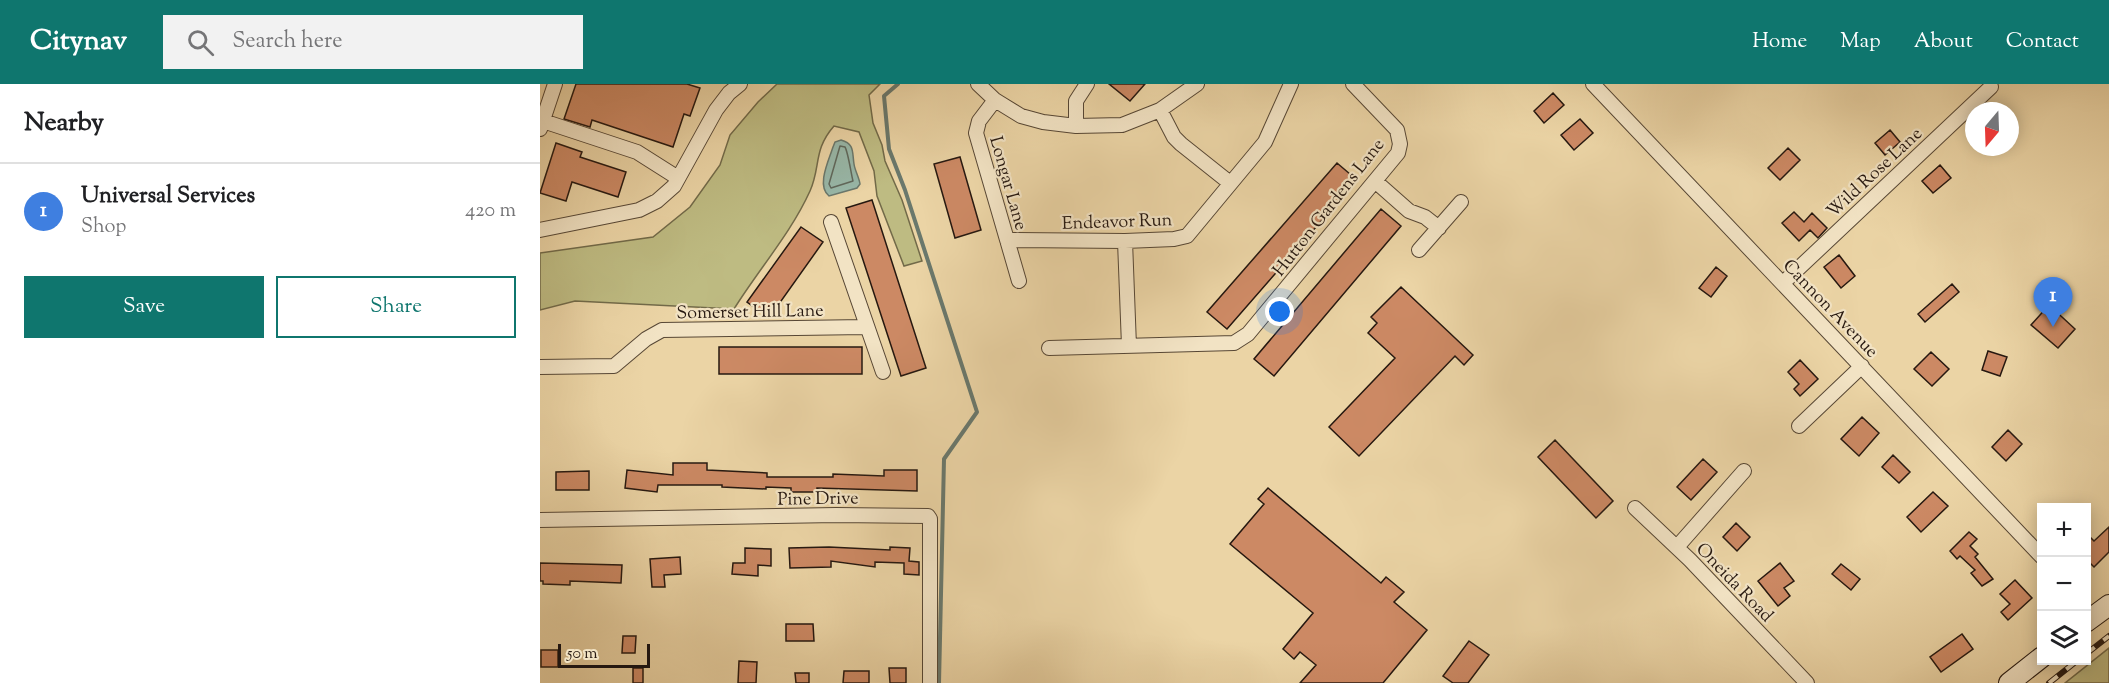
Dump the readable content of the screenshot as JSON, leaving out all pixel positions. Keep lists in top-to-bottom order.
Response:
{
  "streets": {
    "street": [
      "Wild Rose Lane",
      "Longar Lane",
      "Hutton Gardens Lane",
      "Endeavor Run",
      "Cannon Avenue",
      "Somerset Hill Lane",
      "Pine Drive",
      "Oneida Road"
    ]
  },
  "crossings": [
    ["Wild Rose Lane", "Cannon Avenue"],
    ["Longar Lane", "Endeavor Run"]
  ],
  "scale_bar": "50 m",
  "north": "bottom",
  "page": {
    "header": "Citynav",
    "search": "Search here",
    "nav": [
      "Home",
      "Map",
      "About",
      "Contact"
    ],
    "heading": "Nearby",
    "list": [
      {
        "mark": "1",
        "name": "Universal Services",
        "note": "Shop",
        "value": "420 m"
      }
    ],
    "buttons": ["Save", "Share"],
    "pins": "1",
    "map_buttons": ["+", "−"],
    "scale": "50 m"
  }
}
